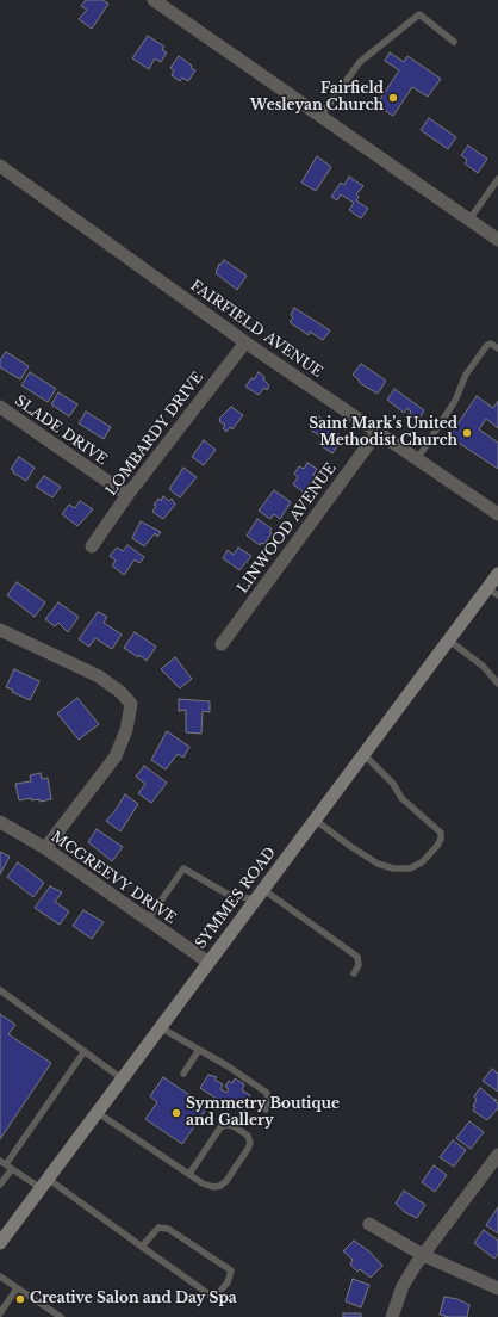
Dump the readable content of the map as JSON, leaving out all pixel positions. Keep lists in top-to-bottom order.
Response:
{
  "streets": {
    "main road": ["SYMMES ROAD"],
    "street": [
      "FAIRFIELD AVENUE",
      "SLADE DRIVE",
      "LOMBARDY DRIVE",
      "LINWOOD AVENUE",
      "MCGREEVY DRIVE"
    ]
  },
  "crossings": [
    ["FAIRFIELD AVENUE", "LOMBARDY DRIVE"],
    ["FAIRFIELD AVENUE", "LINWOOD AVENUE"],
    ["SLADE DRIVE", "LOMBARDY DRIVE"],
    ["MCGREEVY DRIVE", "SYMMES ROAD"]
  ],
  "places": [
    "Fairfield Wesleyan Church",
    "Saint Mark’s United Methodist Church",
    "Symmetry Boutique and Gallery",
    "Creative Salon and Day Spa"
  ]
}
